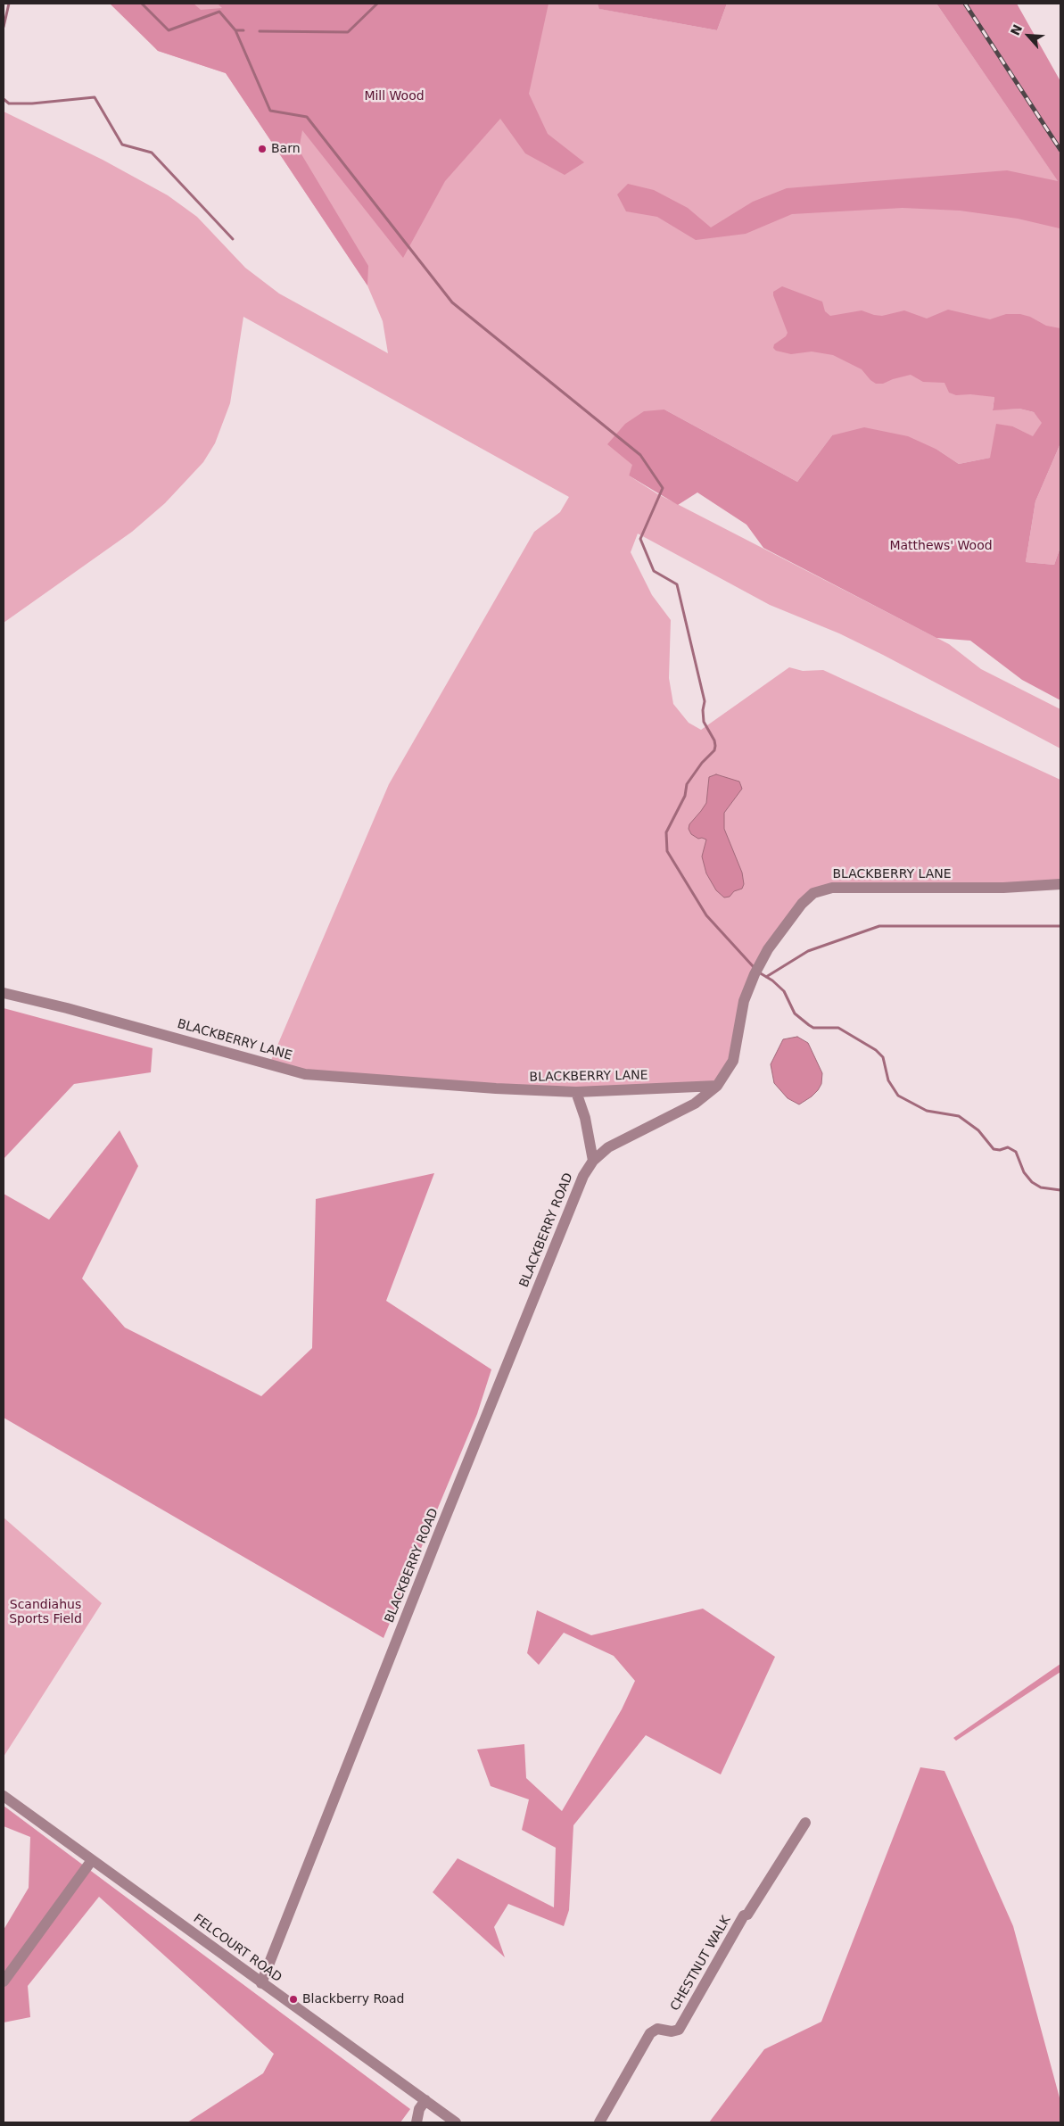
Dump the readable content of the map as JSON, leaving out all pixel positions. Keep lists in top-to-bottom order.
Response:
{
  "streets": {
    "street": [
      "BLACKBERRY LANE",
      "BLACKBERRY ROAD",
      "FELCOURT ROAD",
      "CHESTNUT WALK"
    ]
  },
  "crossings": [
    ["BLACKBERRY LANE", "BLACKBERRY ROAD"],
    ["BLACKBERRY ROAD", "FELCOURT ROAD"]
  ],
  "parks": ["Mill Wood", "Matthews' Wood", "Scandiahus Sports Field"],
  "places": ["Barn", "Blackberry Road"],
  "north": "top left"
}
